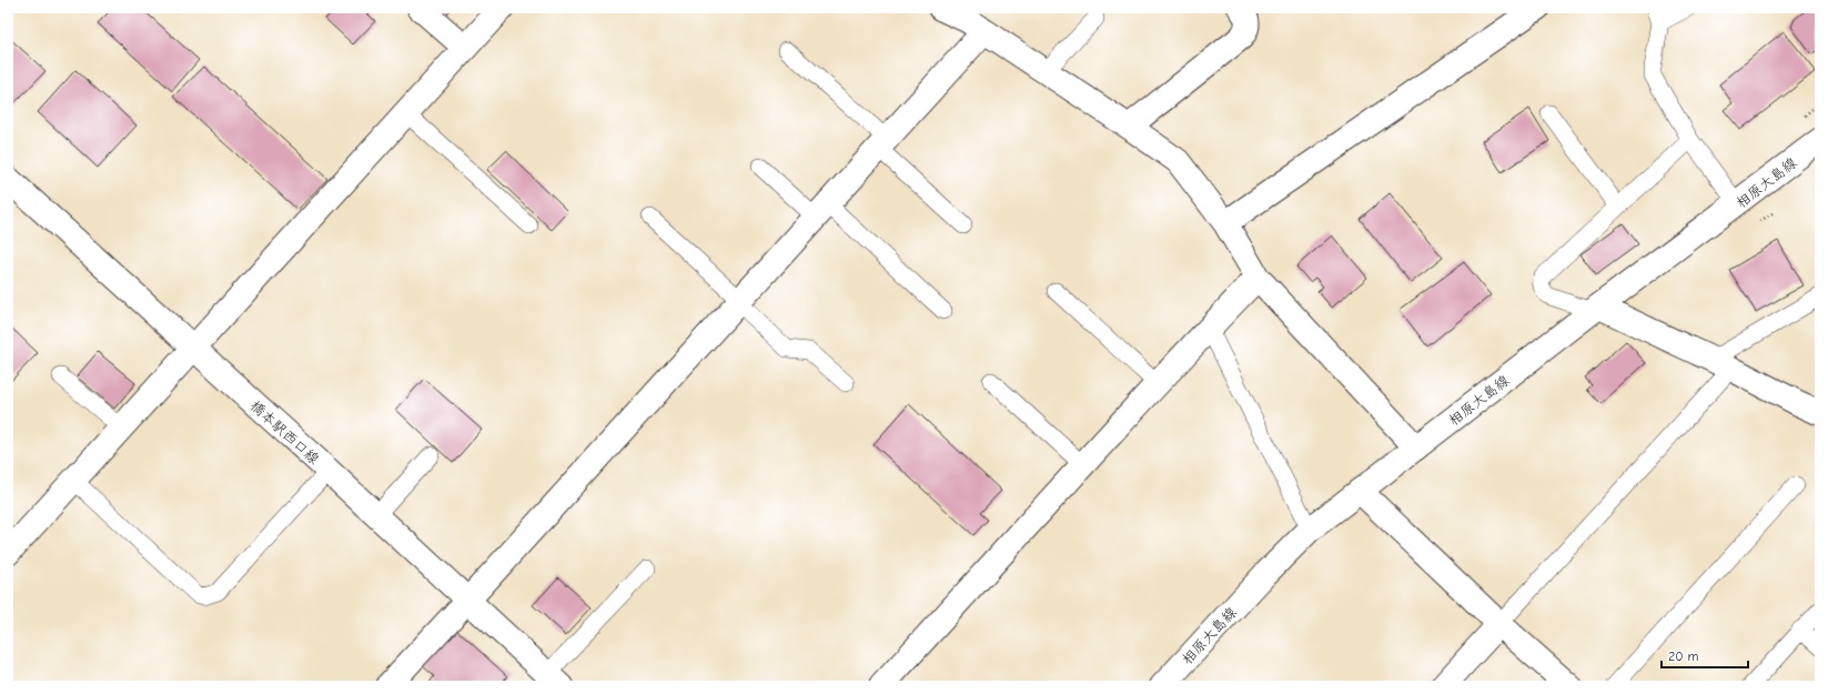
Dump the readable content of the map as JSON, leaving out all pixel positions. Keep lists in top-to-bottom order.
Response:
{
  "streets": {
    "street": ["相原大島線", "橋本駅西口線"]
  },
  "scale_bar": "20 m"
}
